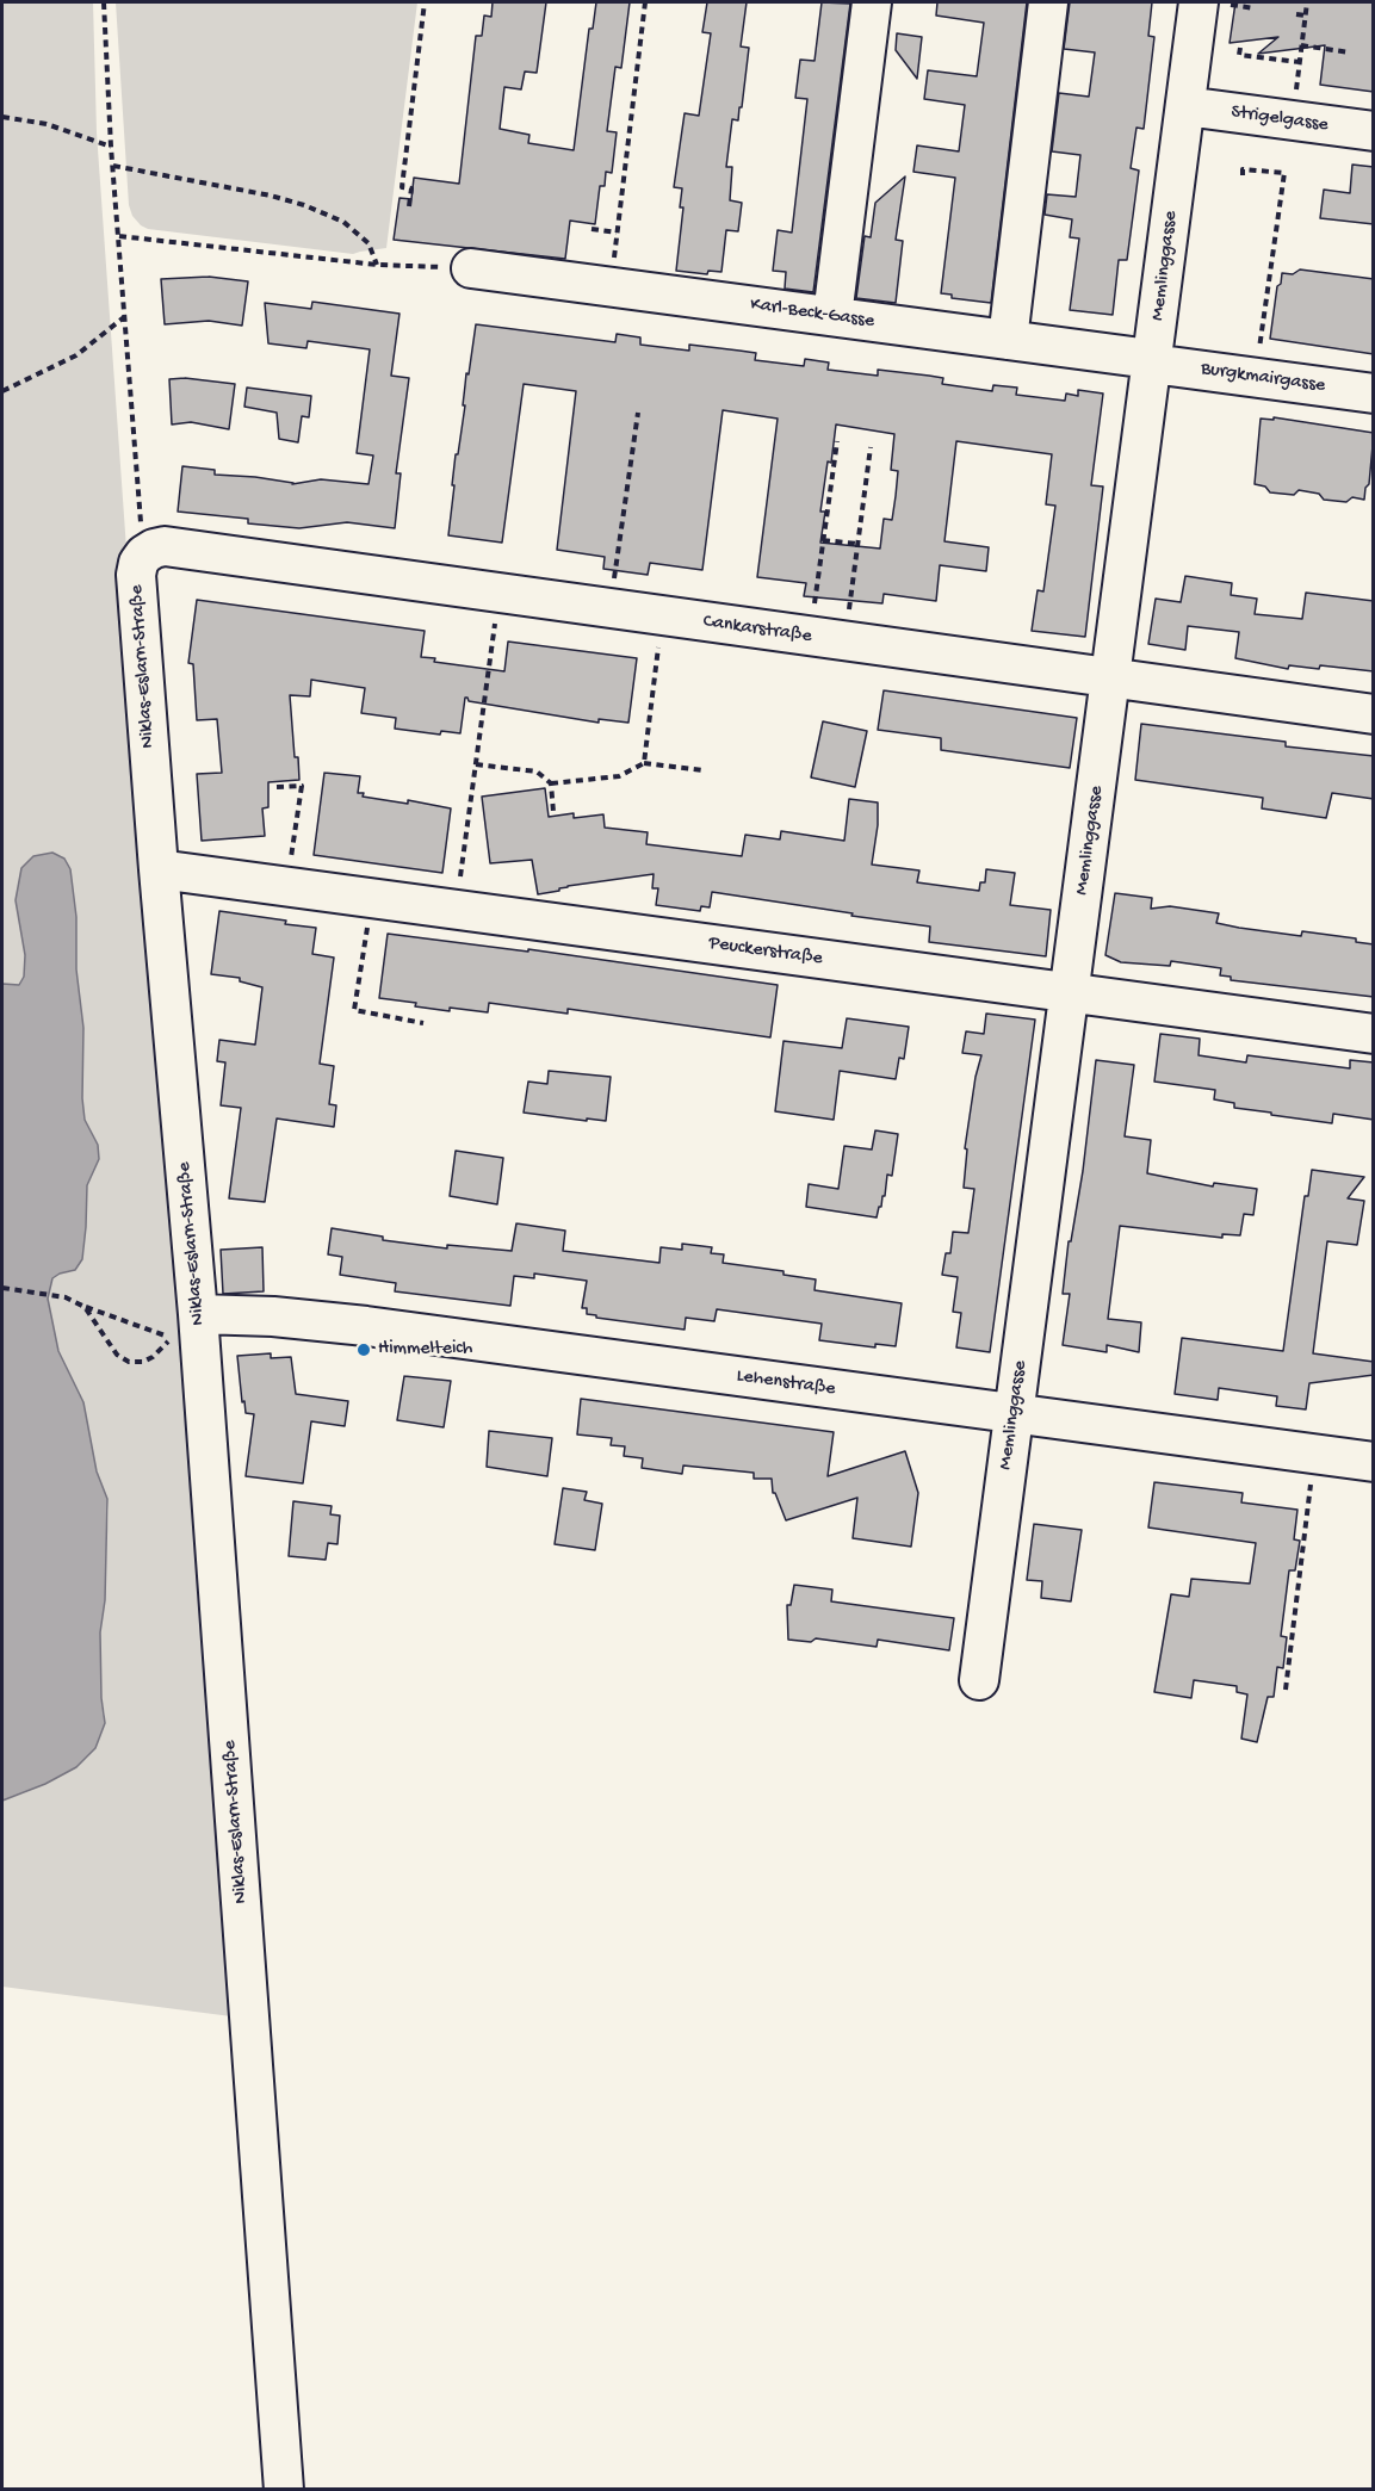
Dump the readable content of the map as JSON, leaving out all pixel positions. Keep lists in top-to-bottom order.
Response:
{
  "streets": {
    "street": [
      "Strigelgasse",
      "Memlinggasse",
      "Karl-Beck-Gasse",
      "Burgkmairgasse",
      "Cankarstraße",
      "Niklas-Eslarn-Straße",
      "Peuckerstraße",
      "Lehenstraße"
    ]
  },
  "crossings": [
    ["Strigelgasse", "Memlinggasse"],
    ["Memlinggasse", "Karl-Beck-Gasse"],
    ["Memlinggasse", "Burgkmairgasse"],
    ["Memlinggasse", "Cankarstraße"],
    ["Memlinggasse", "Peuckerstraße"],
    ["Memlinggasse", "Lehenstraße"],
    ["Karl-Beck-Gasse", "Burgkmairgasse"],
    ["Cankarstraße", "Niklas-Eslarn-Straße"],
    ["Niklas-Eslarn-Straße", "Peuckerstraße"],
    ["Niklas-Eslarn-Straße", "Lehenstraße"]
  ],
  "places": ["Himmelteich"]
}
